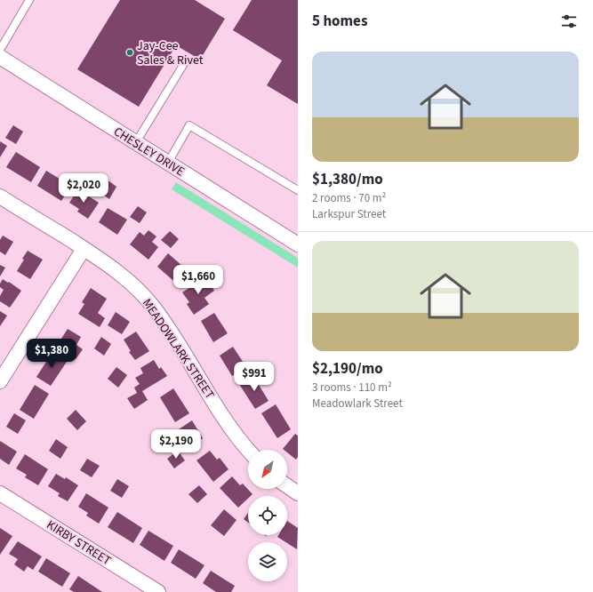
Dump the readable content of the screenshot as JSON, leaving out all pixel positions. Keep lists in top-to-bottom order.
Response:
{
  "streets": {
    "street": ["CHESLEY DRIVE", "MEADOWLARK STREET", "KIRBY STREET"]
  },
  "places": ["Jay-Cee Sales & Rivet"],
  "north": "bottom left",
  "page": {
    "heading": "5 homes",
    "list": [
      {
        "name": "$1,380/mo",
        "note": "2 rooms · 70 m² · Larkspur Street"
      },
      {
        "name": "$2,190/mo",
        "note": "3 rooms · 110 m² · Meadowlark Street"
      }
    ],
    "price": [
      "$2,020",
      "$1,660",
      "$1,380",
      "$991",
      "$2,190"
    ]
  }
}
